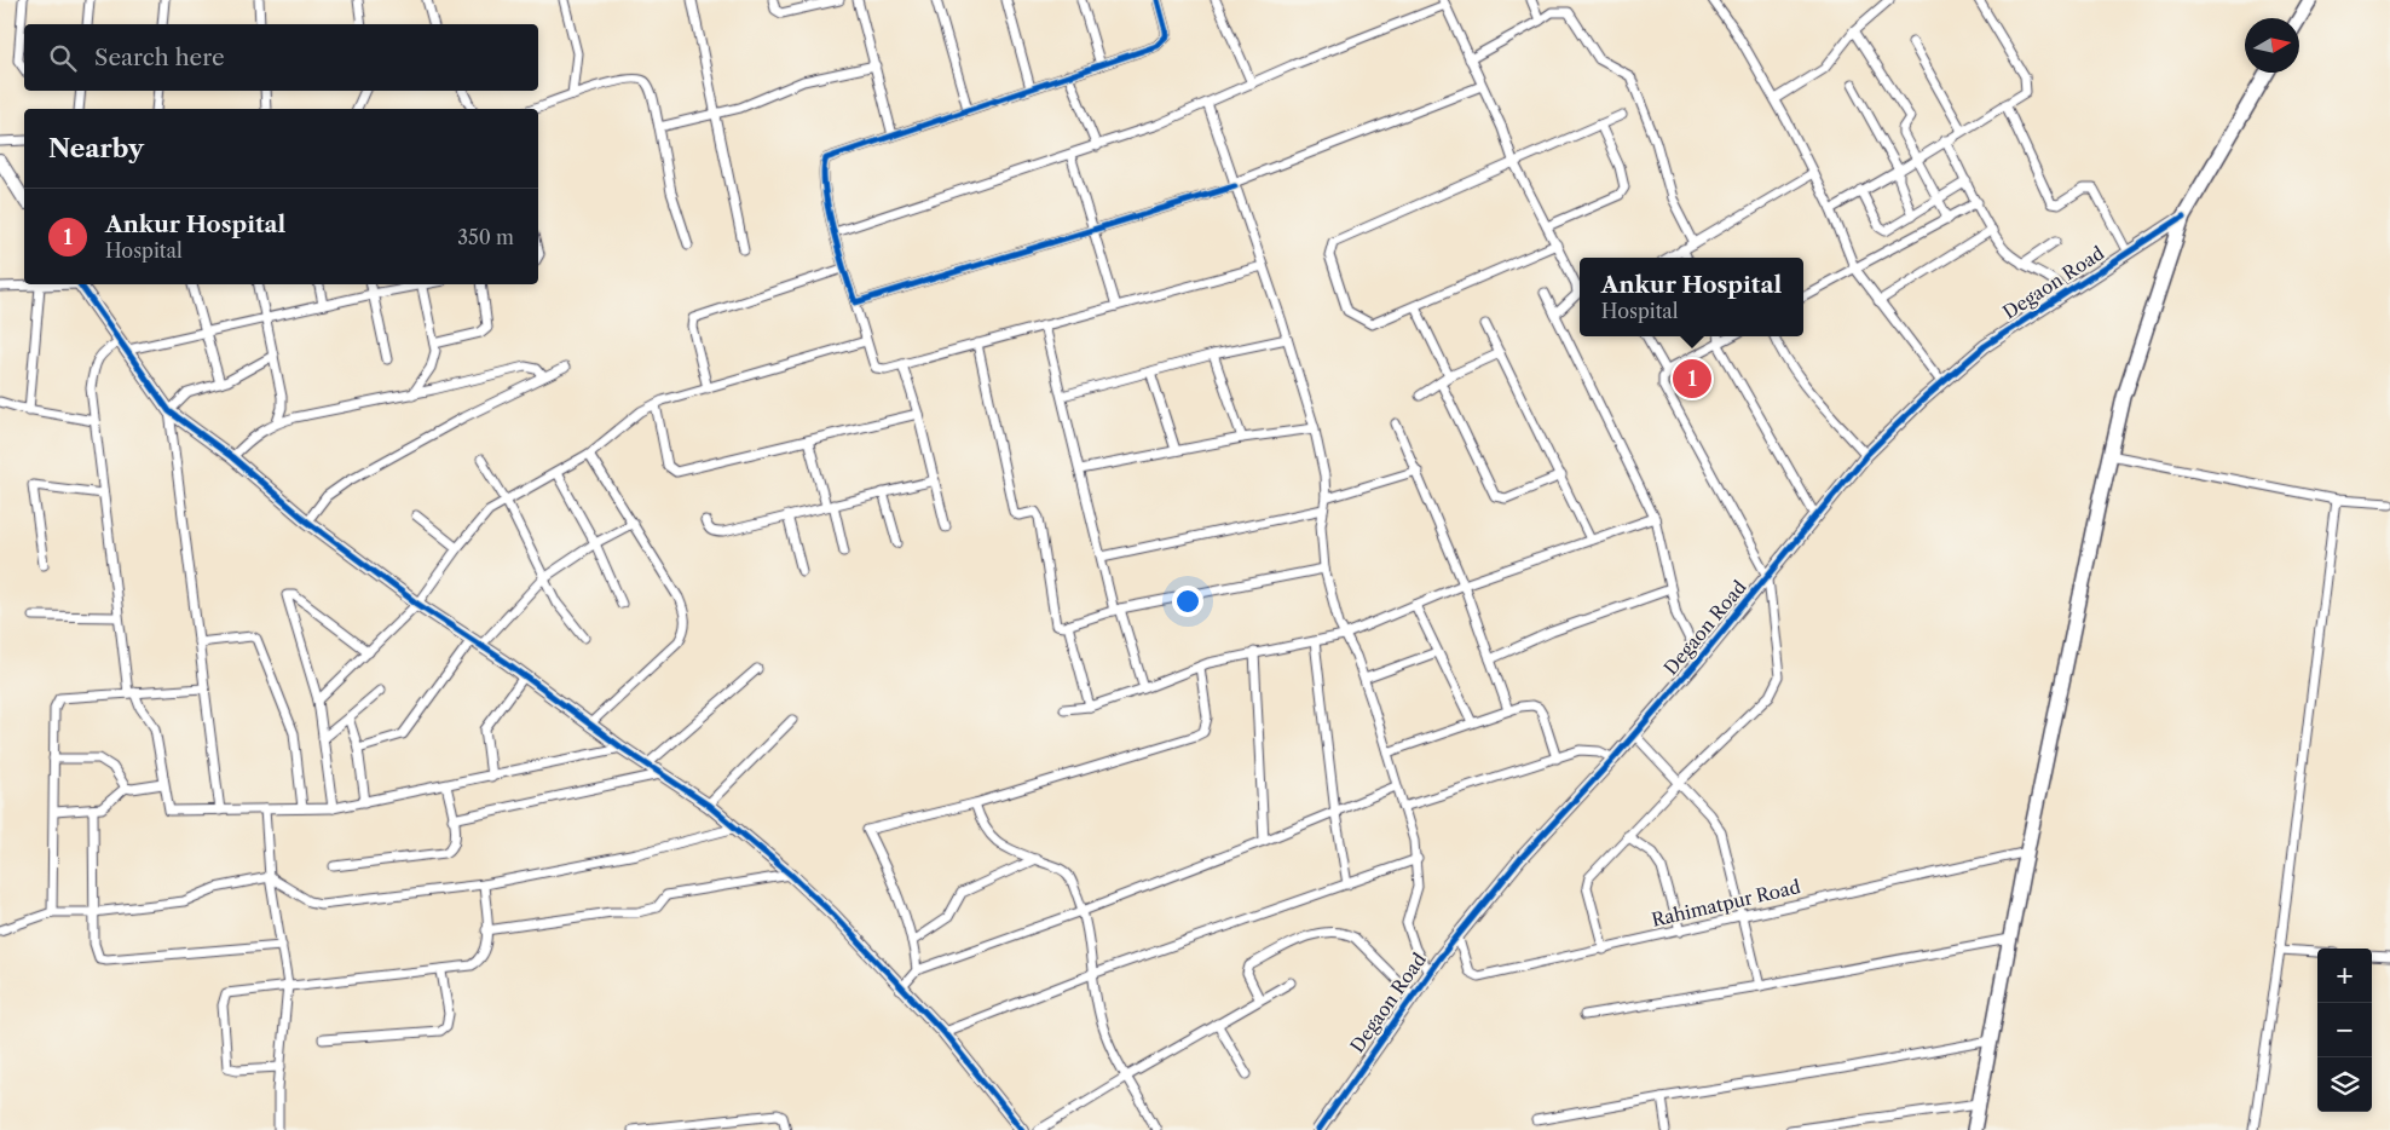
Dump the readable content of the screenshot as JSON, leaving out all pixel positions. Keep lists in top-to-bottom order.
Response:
{
  "streets": {
    "street": ["Degaon Road", "Rahimatpur Road"]
  },
  "crossings": [
    ["Degaon Road", "Rahimatpur Road"]
  ],
  "north": "right",
  "page": {
    "search": "Search here",
    "heading": "Nearby",
    "list": [
      {
        "mark": "1",
        "name": "Ankur Hospital",
        "note": "Hospital",
        "value": "350 m"
      }
    ],
    "popup": ["Ankur Hospital", "Hospital"],
    "pins": "1",
    "map_buttons": ["+", "−"]
  }
}
